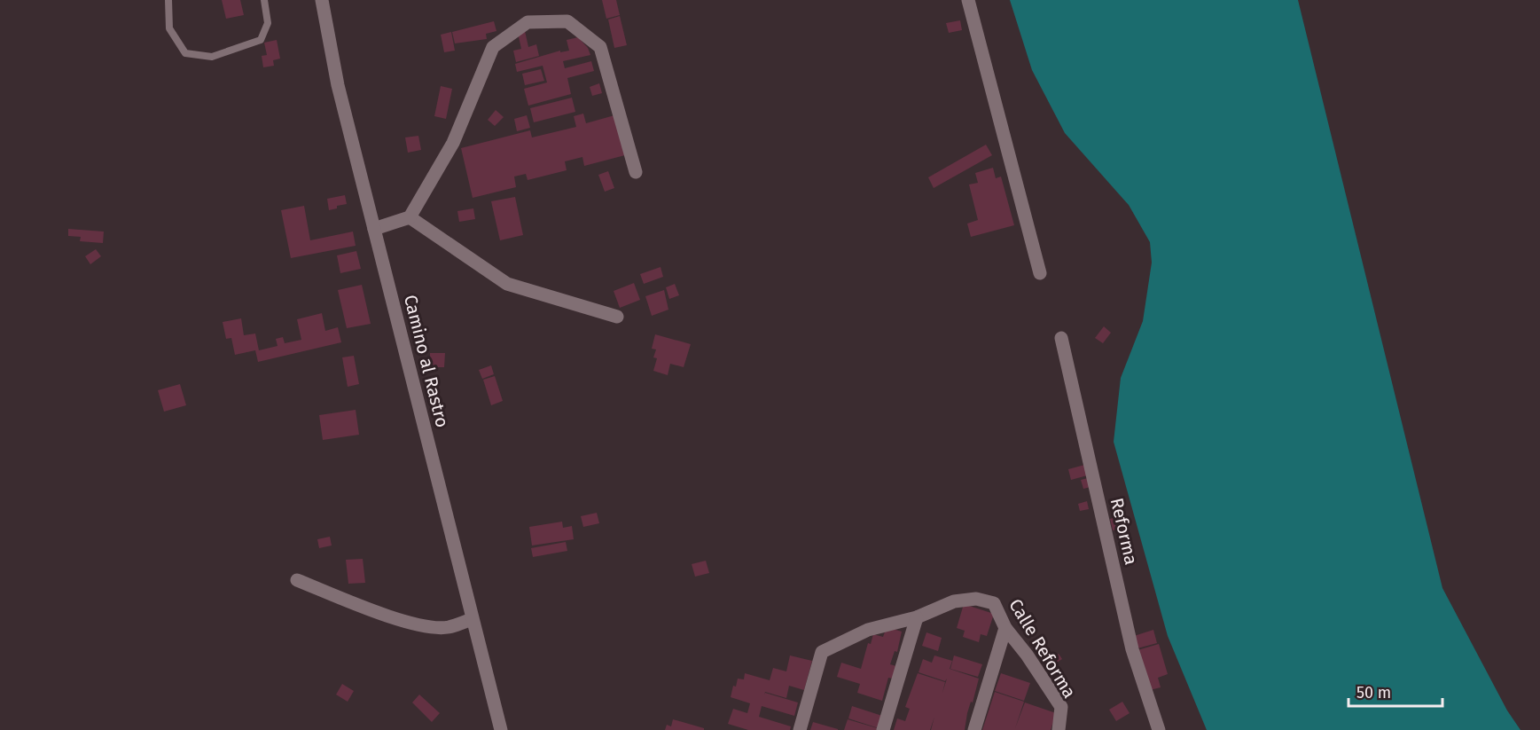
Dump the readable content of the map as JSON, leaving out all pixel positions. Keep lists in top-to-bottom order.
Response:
{
  "streets": {
    "street": ["Camino al Rastro", "Reforma", "Calle Reforma"]
  },
  "scale_bar": "50 m"
}
